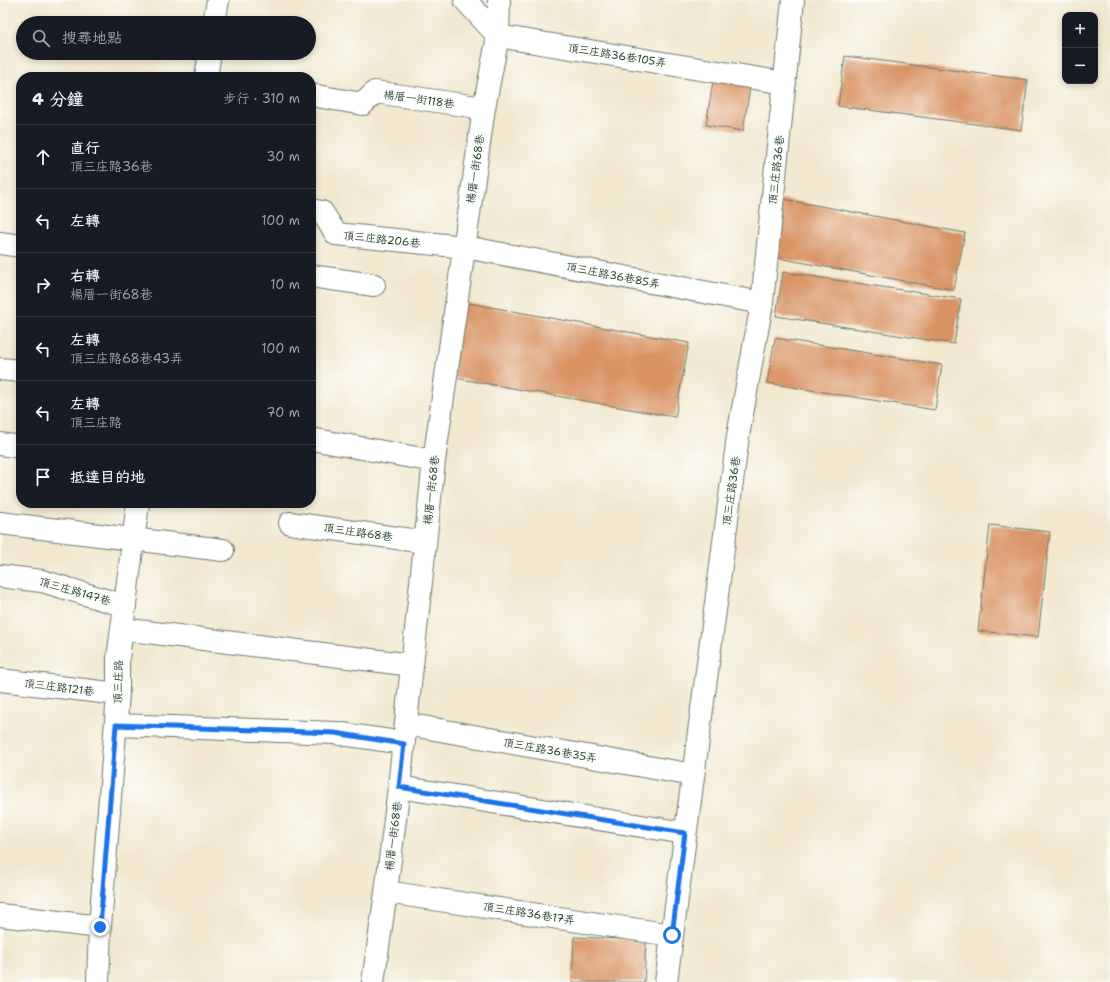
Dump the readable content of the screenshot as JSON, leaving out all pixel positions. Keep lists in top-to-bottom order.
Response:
{
  "streets": {
    "street": [
      "頂三庄路36巷105弄",
      "楊厝一街118巷",
      "楊厝一街68巷",
      "頂三庄路36巷",
      "頂三庄路206巷",
      "頂三庄路36巷85弄",
      "頂三庄路68巷",
      "頂三庄路147巷",
      "頂三庄路",
      "頂三庄路121巷",
      "頂三庄路36巷35弄",
      "頂三庄路36巷17弄"
    ]
  },
  "crossings": [
    ["頂三庄路36巷105弄", "楊厝一街68巷"],
    ["頂三庄路36巷105弄", "頂三庄路36巷"],
    ["楊厝一街118巷", "楊厝一街68巷"],
    ["楊厝一街68巷", "頂三庄路206巷"],
    ["楊厝一街68巷", "頂三庄路36巷85弄"],
    ["楊厝一街68巷", "頂三庄路68巷"],
    ["楊厝一街68巷", "頂三庄路36巷35弄"],
    ["楊厝一街68巷", "頂三庄路36巷17弄"],
    ["頂三庄路36巷", "頂三庄路36巷85弄"],
    ["頂三庄路36巷", "頂三庄路36巷35弄"],
    ["頂三庄路36巷", "頂三庄路36巷17弄"],
    ["頂三庄路206巷", "頂三庄路36巷85弄"],
    ["頂三庄路147巷", "頂三庄路"],
    ["頂三庄路", "頂三庄路121巷"],
    ["頂三庄路", "頂三庄路36巷35弄"]
  ],
  "page": {
    "map_buttons": ["+", "−"],
    "search": "搜尋地點",
    "heading": ["4 分鐘", "步行 · 310 m"],
    "list": [
      ["直行", "頂三庄路36巷", "30 m"],
      ["左轉", "100 m"],
      ["右轉", "楊厝一街68巷", "10 m"],
      ["左轉", "頂三庄路68巷43弄", "100 m"],
      ["左轉", "頂三庄路", "70 m"],
      "抵達目的地"
    ]
  }
}
